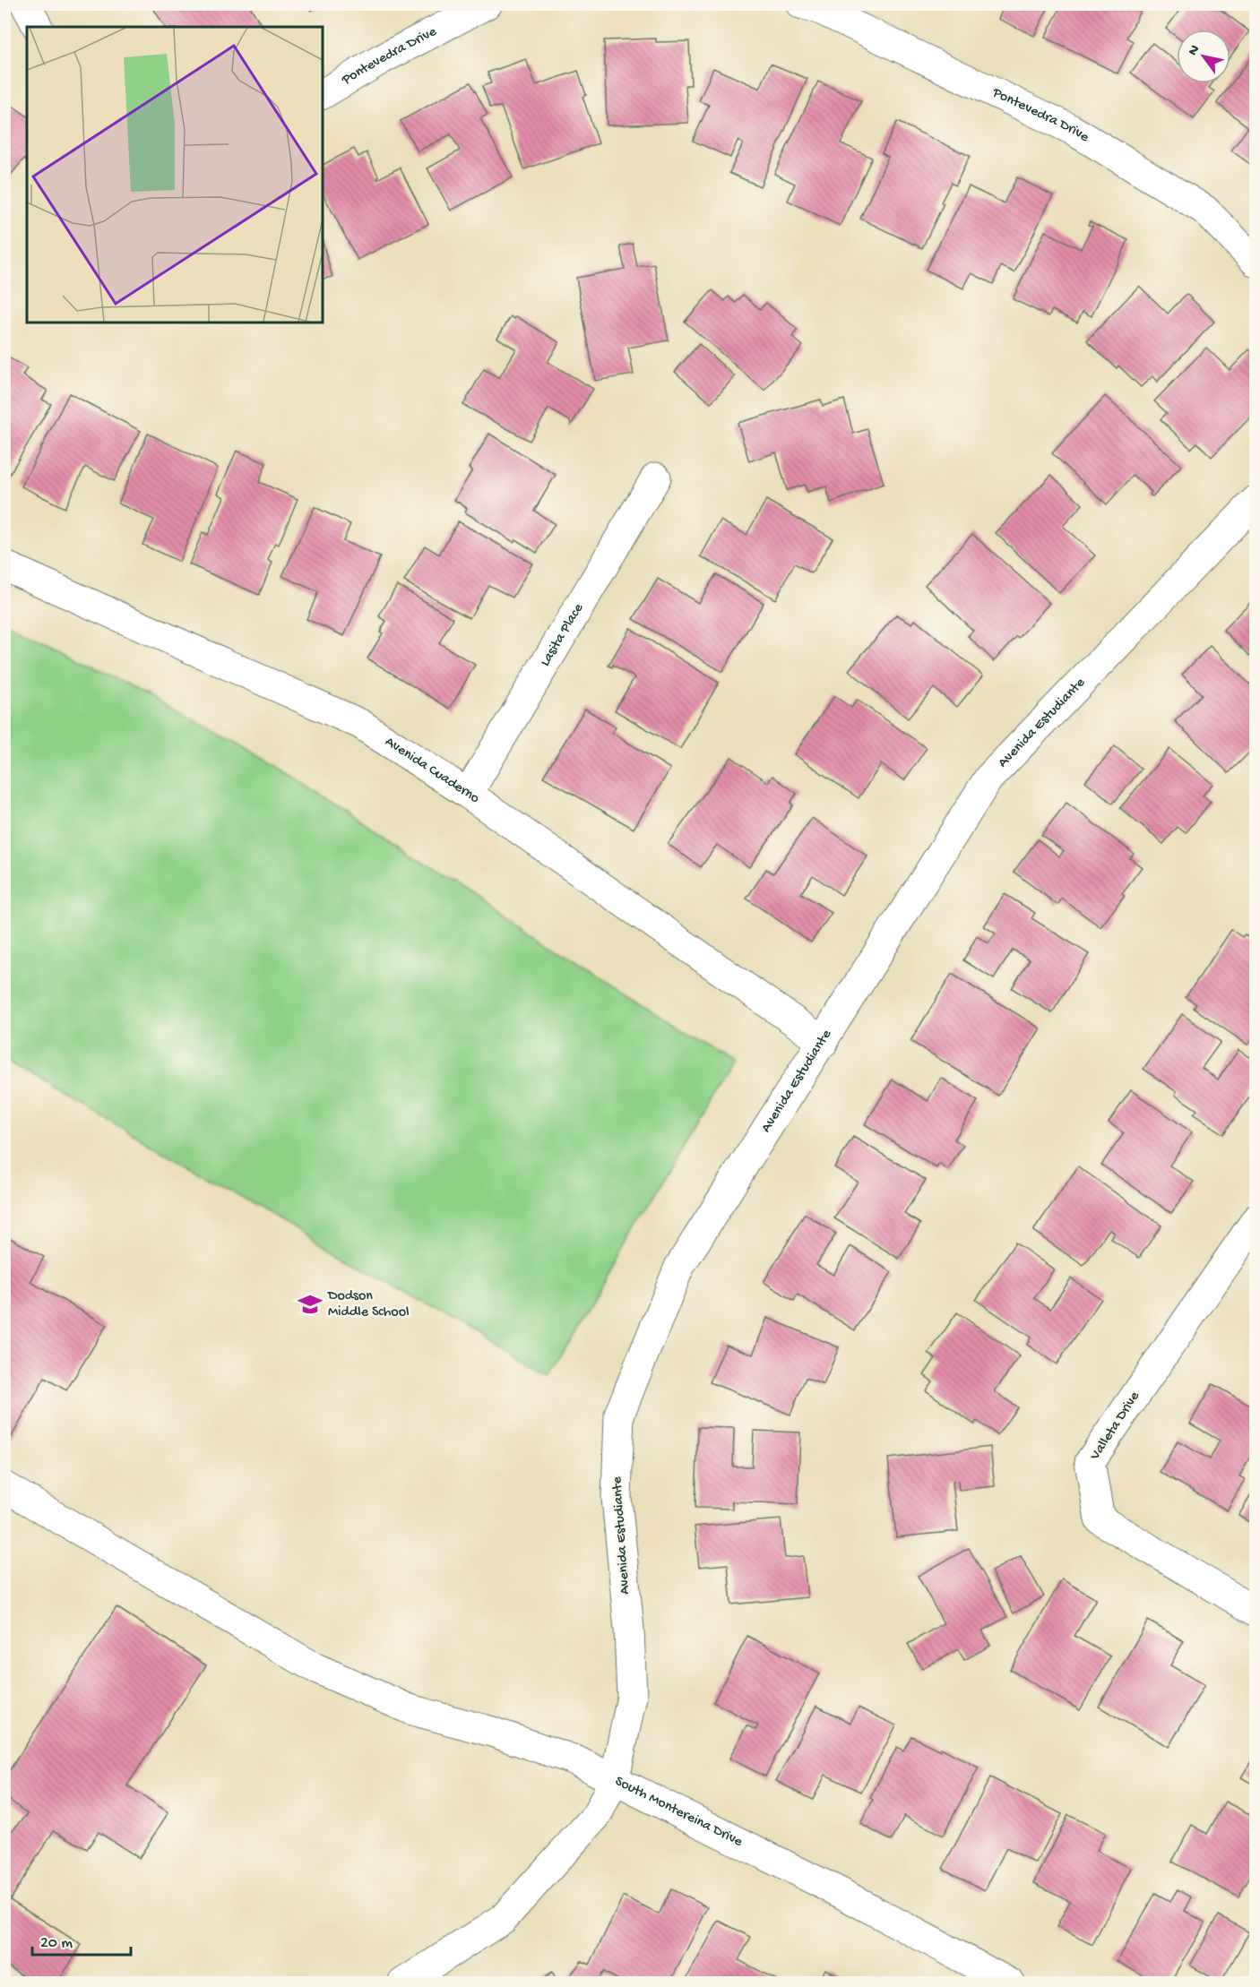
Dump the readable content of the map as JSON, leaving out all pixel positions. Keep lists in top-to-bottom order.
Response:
{
  "streets": {
    "street": [
      "Pontevedra Drive",
      "Lasita Place",
      "Avenida Estudiante",
      "Avenida Cuaderno",
      "Valleta Drive",
      "South Montereina Drive"
    ]
  },
  "crossings": [
    ["Lasita Place", "Avenida Cuaderno"],
    ["Avenida Estudiante", "Avenida Cuaderno"],
    ["Avenida Estudiante", "South Montereina Drive"]
  ],
  "places": {
    "school or university": ["Dodson Middle School"]
  },
  "scale_bar": "20 m",
  "north": "top left"
}
